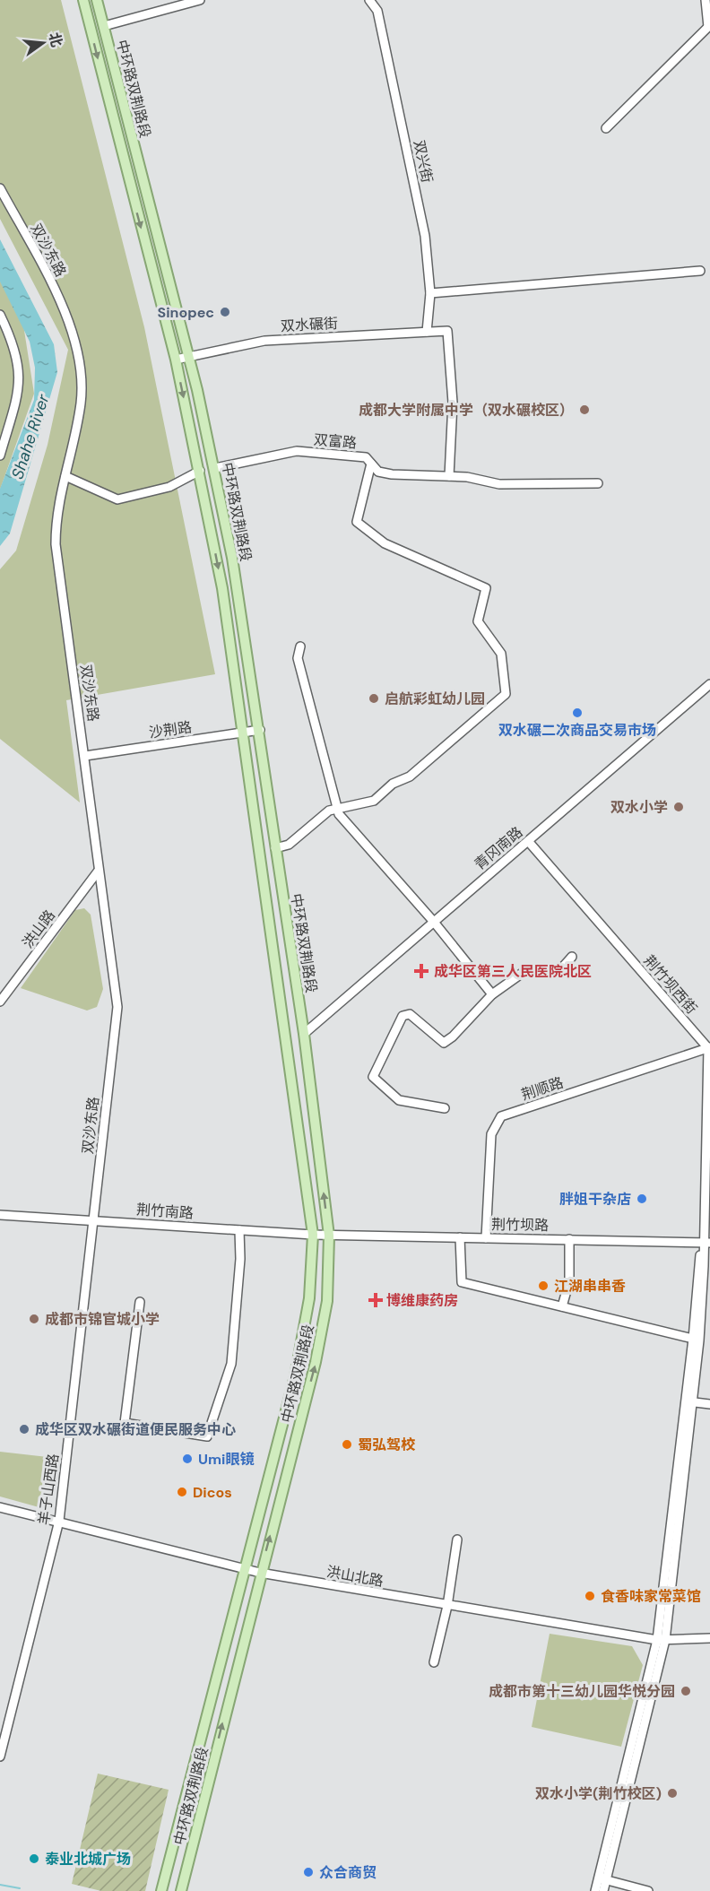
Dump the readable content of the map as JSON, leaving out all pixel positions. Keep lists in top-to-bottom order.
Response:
{
  "streets": {
    "main road": ["中环路双荆路段"],
    "street": [
      "双兴街",
      "双沙东路",
      "双水碾街",
      "双富路",
      "沙荆路",
      "青冈南路",
      "洪山路",
      "荆竹坝西街",
      "荆顺路",
      "荆竹南路",
      "荆竹坝路",
      "羊子山西路",
      "洪山北路"
    ]
  },
  "crossings": [
    ["中环路双荆路段", "双水碾街"],
    ["中环路双荆路段", "双富路"],
    ["中环路双荆路段", "沙荆路"],
    ["中环路双荆路段", "青冈南路"],
    ["中环路双荆路段", "荆竹南路"],
    ["中环路双荆路段", "荆竹坝路"],
    ["中环路双荆路段", "洪山北路"],
    ["双兴街", "双水碾街"],
    ["双沙东路", "沙荆路"],
    ["双沙东路", "洪山路"],
    ["双沙东路", "荆竹南路"],
    ["双沙东路", "羊子山西路"],
    ["双水碾街", "双富路"],
    ["青冈南路", "荆竹坝西街"],
    ["荆竹坝西街", "荆顺路"],
    ["荆顺路", "荆竹坝路"],
    ["荆竹南路", "荆竹坝路"],
    ["荆竹南路", "羊子山西路"],
    ["羊子山西路", "洪山北路"]
  ],
  "water": ["Shahe River"],
  "places": {
    "other": [
      "Sinopec",
      "成都大学附属中学（双水碾校区）",
      "启航彩虹幼儿园",
      "双水碾二次商品交易市场",
      "双水小学",
      "胖姐干杂店",
      "江湖串串香",
      "成都市锦官城小学",
      "成华区双水碾街道便民服务中心",
      "蜀弘驾校",
      "Umi眼镜",
      "Dicos",
      "食香味家常菜馆",
      "成都市第十三幼儿园华悦分园",
      "双水小学(荆竹校区)",
      "泰业北城广场",
      "众合商贸"
    ],
    "health": ["成华区第三人民医院北区", "博维康药房"]
  },
  "north": "right"
}
